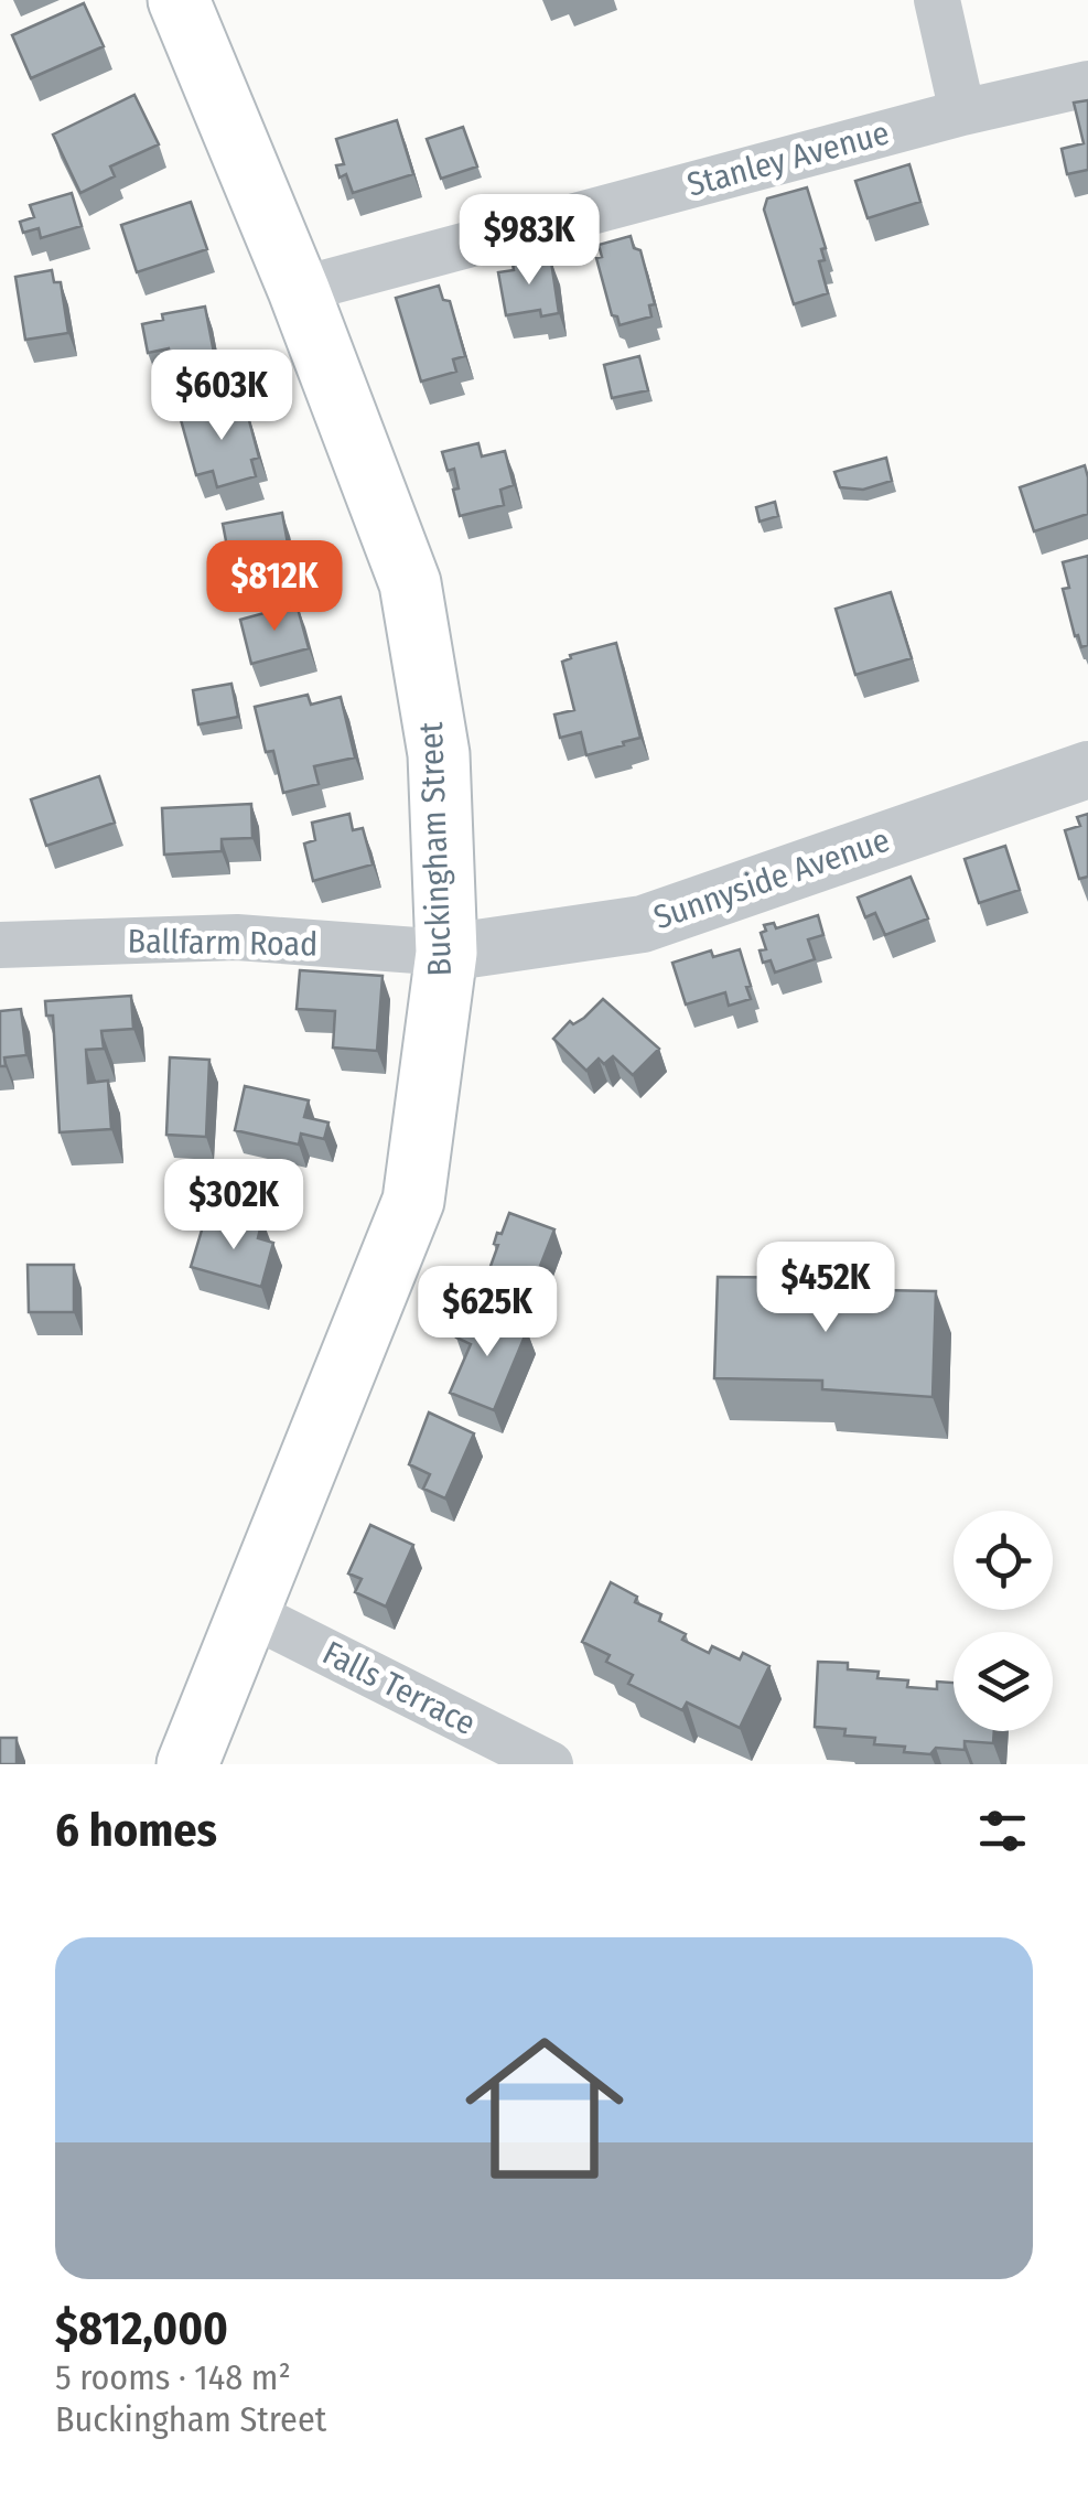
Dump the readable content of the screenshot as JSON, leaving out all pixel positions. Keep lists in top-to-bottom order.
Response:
{
  "streets": {
    "main road": ["Buckingham Street"],
    "street": [
      "Stanley Avenue",
      "Sunnyside Avenue",
      "Ballfarm Road",
      "Falls Terrace"
    ]
  },
  "crossings": [
    ["Stanley Avenue", "Buckingham Street"],
    ["Buckingham Street", "Sunnyside Avenue"],
    ["Buckingham Street", "Ballfarm Road"],
    ["Buckingham Street", "Falls Terrace"],
    ["Sunnyside Avenue", "Ballfarm Road"]
  ],
  "page": {
    "price": [
      "$983K",
      "$603K",
      "$812K",
      "$302K",
      "$452K",
      "$625K"
    ],
    "heading": "6 homes",
    "list": [
      {
        "name": "$812,000",
        "note": "5 rooms · 148 m² · Buckingham Street"
      }
    ]
  }
}
